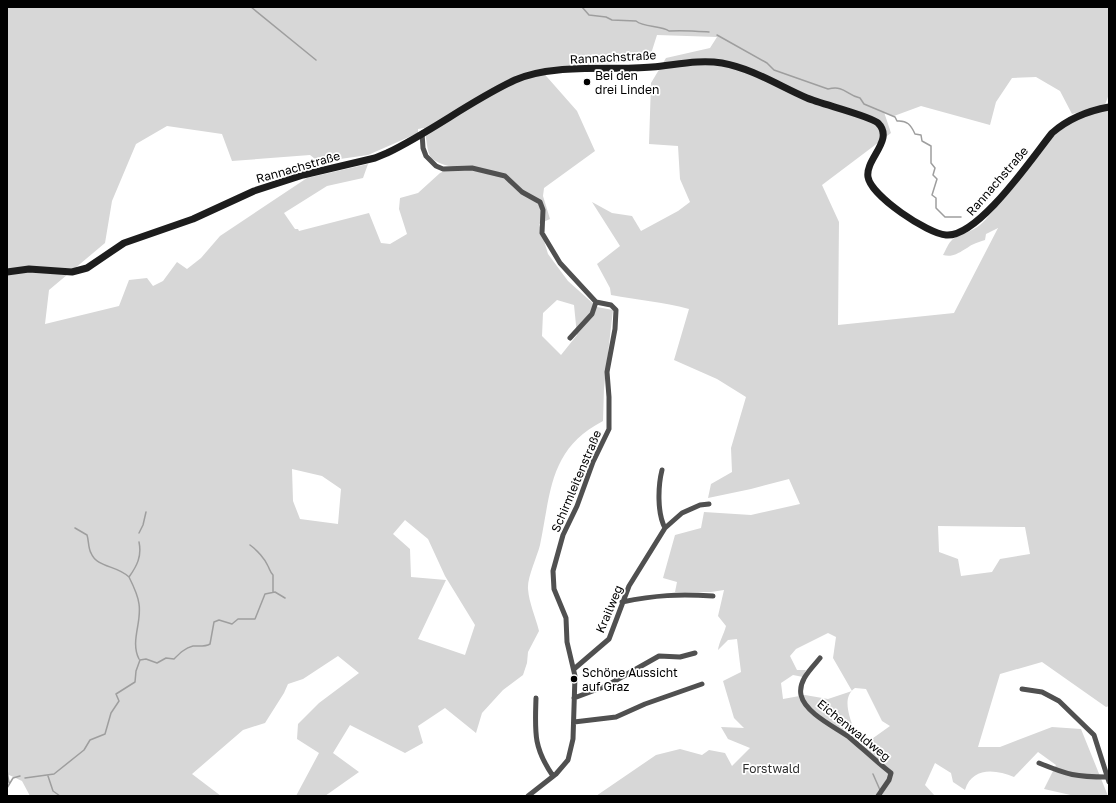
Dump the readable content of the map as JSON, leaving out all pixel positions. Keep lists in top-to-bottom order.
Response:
{
  "streets": {
    "street": [
      "Rannachstraße",
      "Schirmleitenstraße",
      "Krailweg",
      "Eichenwaldweg"
    ]
  },
  "crossings": [
    ["Rannachstraße", "Schirmleitenstraße"],
    ["Schirmleitenstraße", "Krailweg"]
  ],
  "parks": ["Forstwald"],
  "places": ["Bei den drei Linden", "Schöne Aussicht auf Graz"]
}
